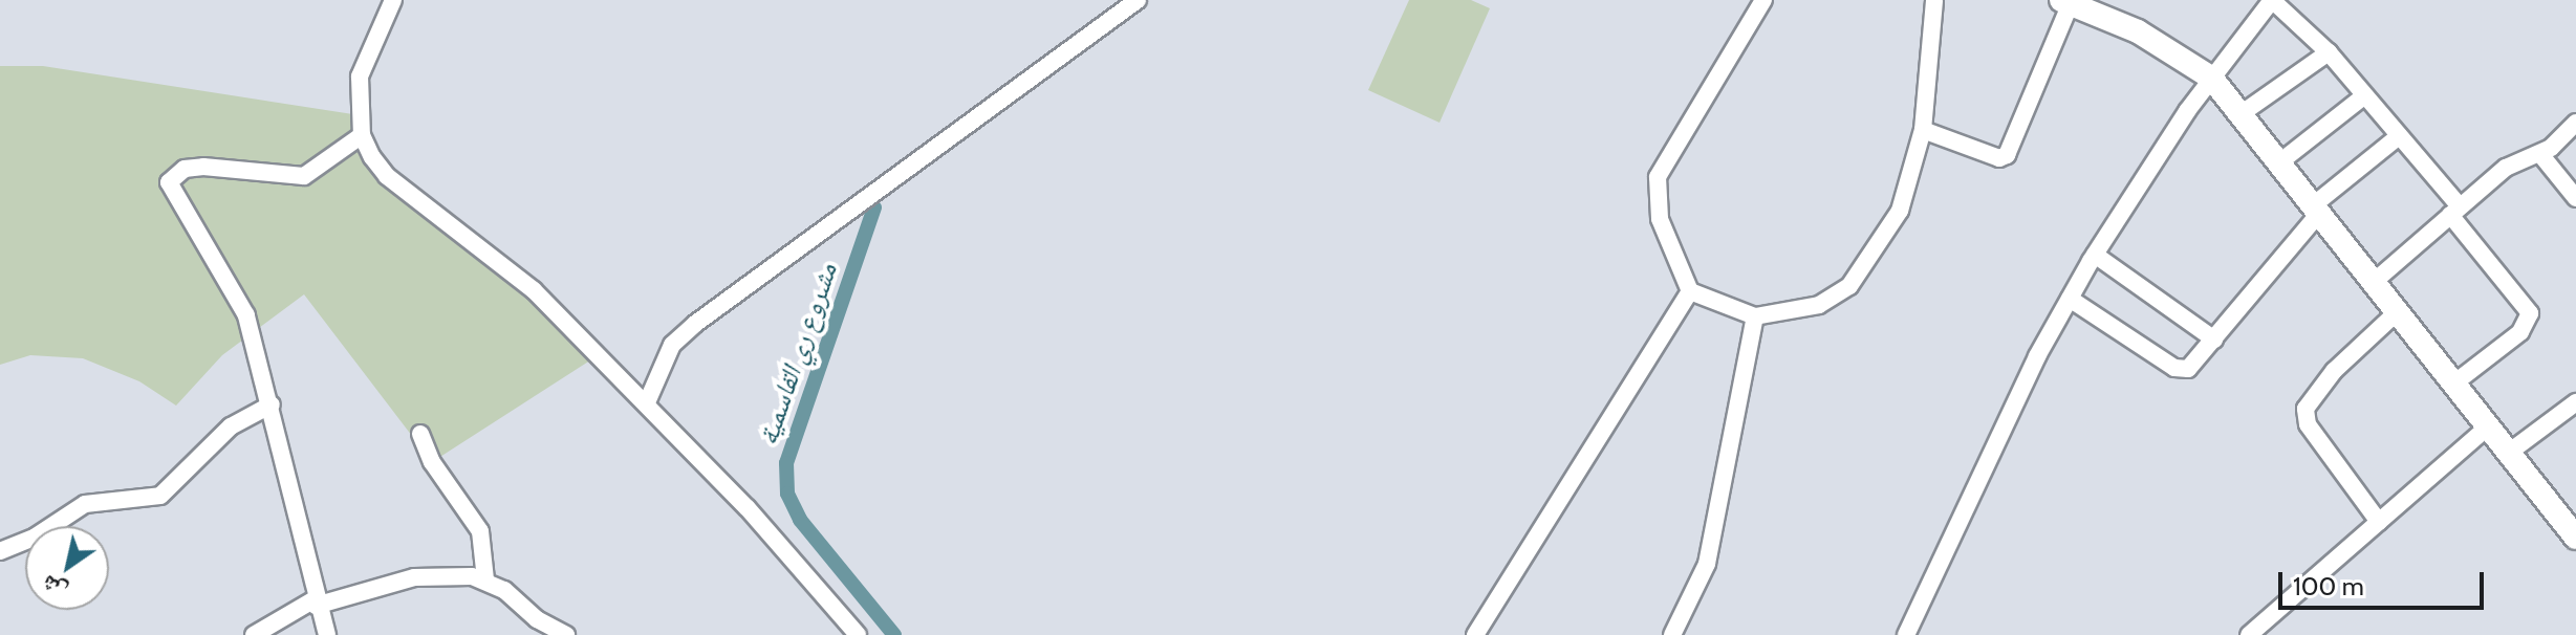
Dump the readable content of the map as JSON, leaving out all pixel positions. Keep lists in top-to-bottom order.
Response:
{
  "water": ["مشروع ري القاسمية"],
  "scale_bar": "100 m",
  "north": "bottom left"
}
